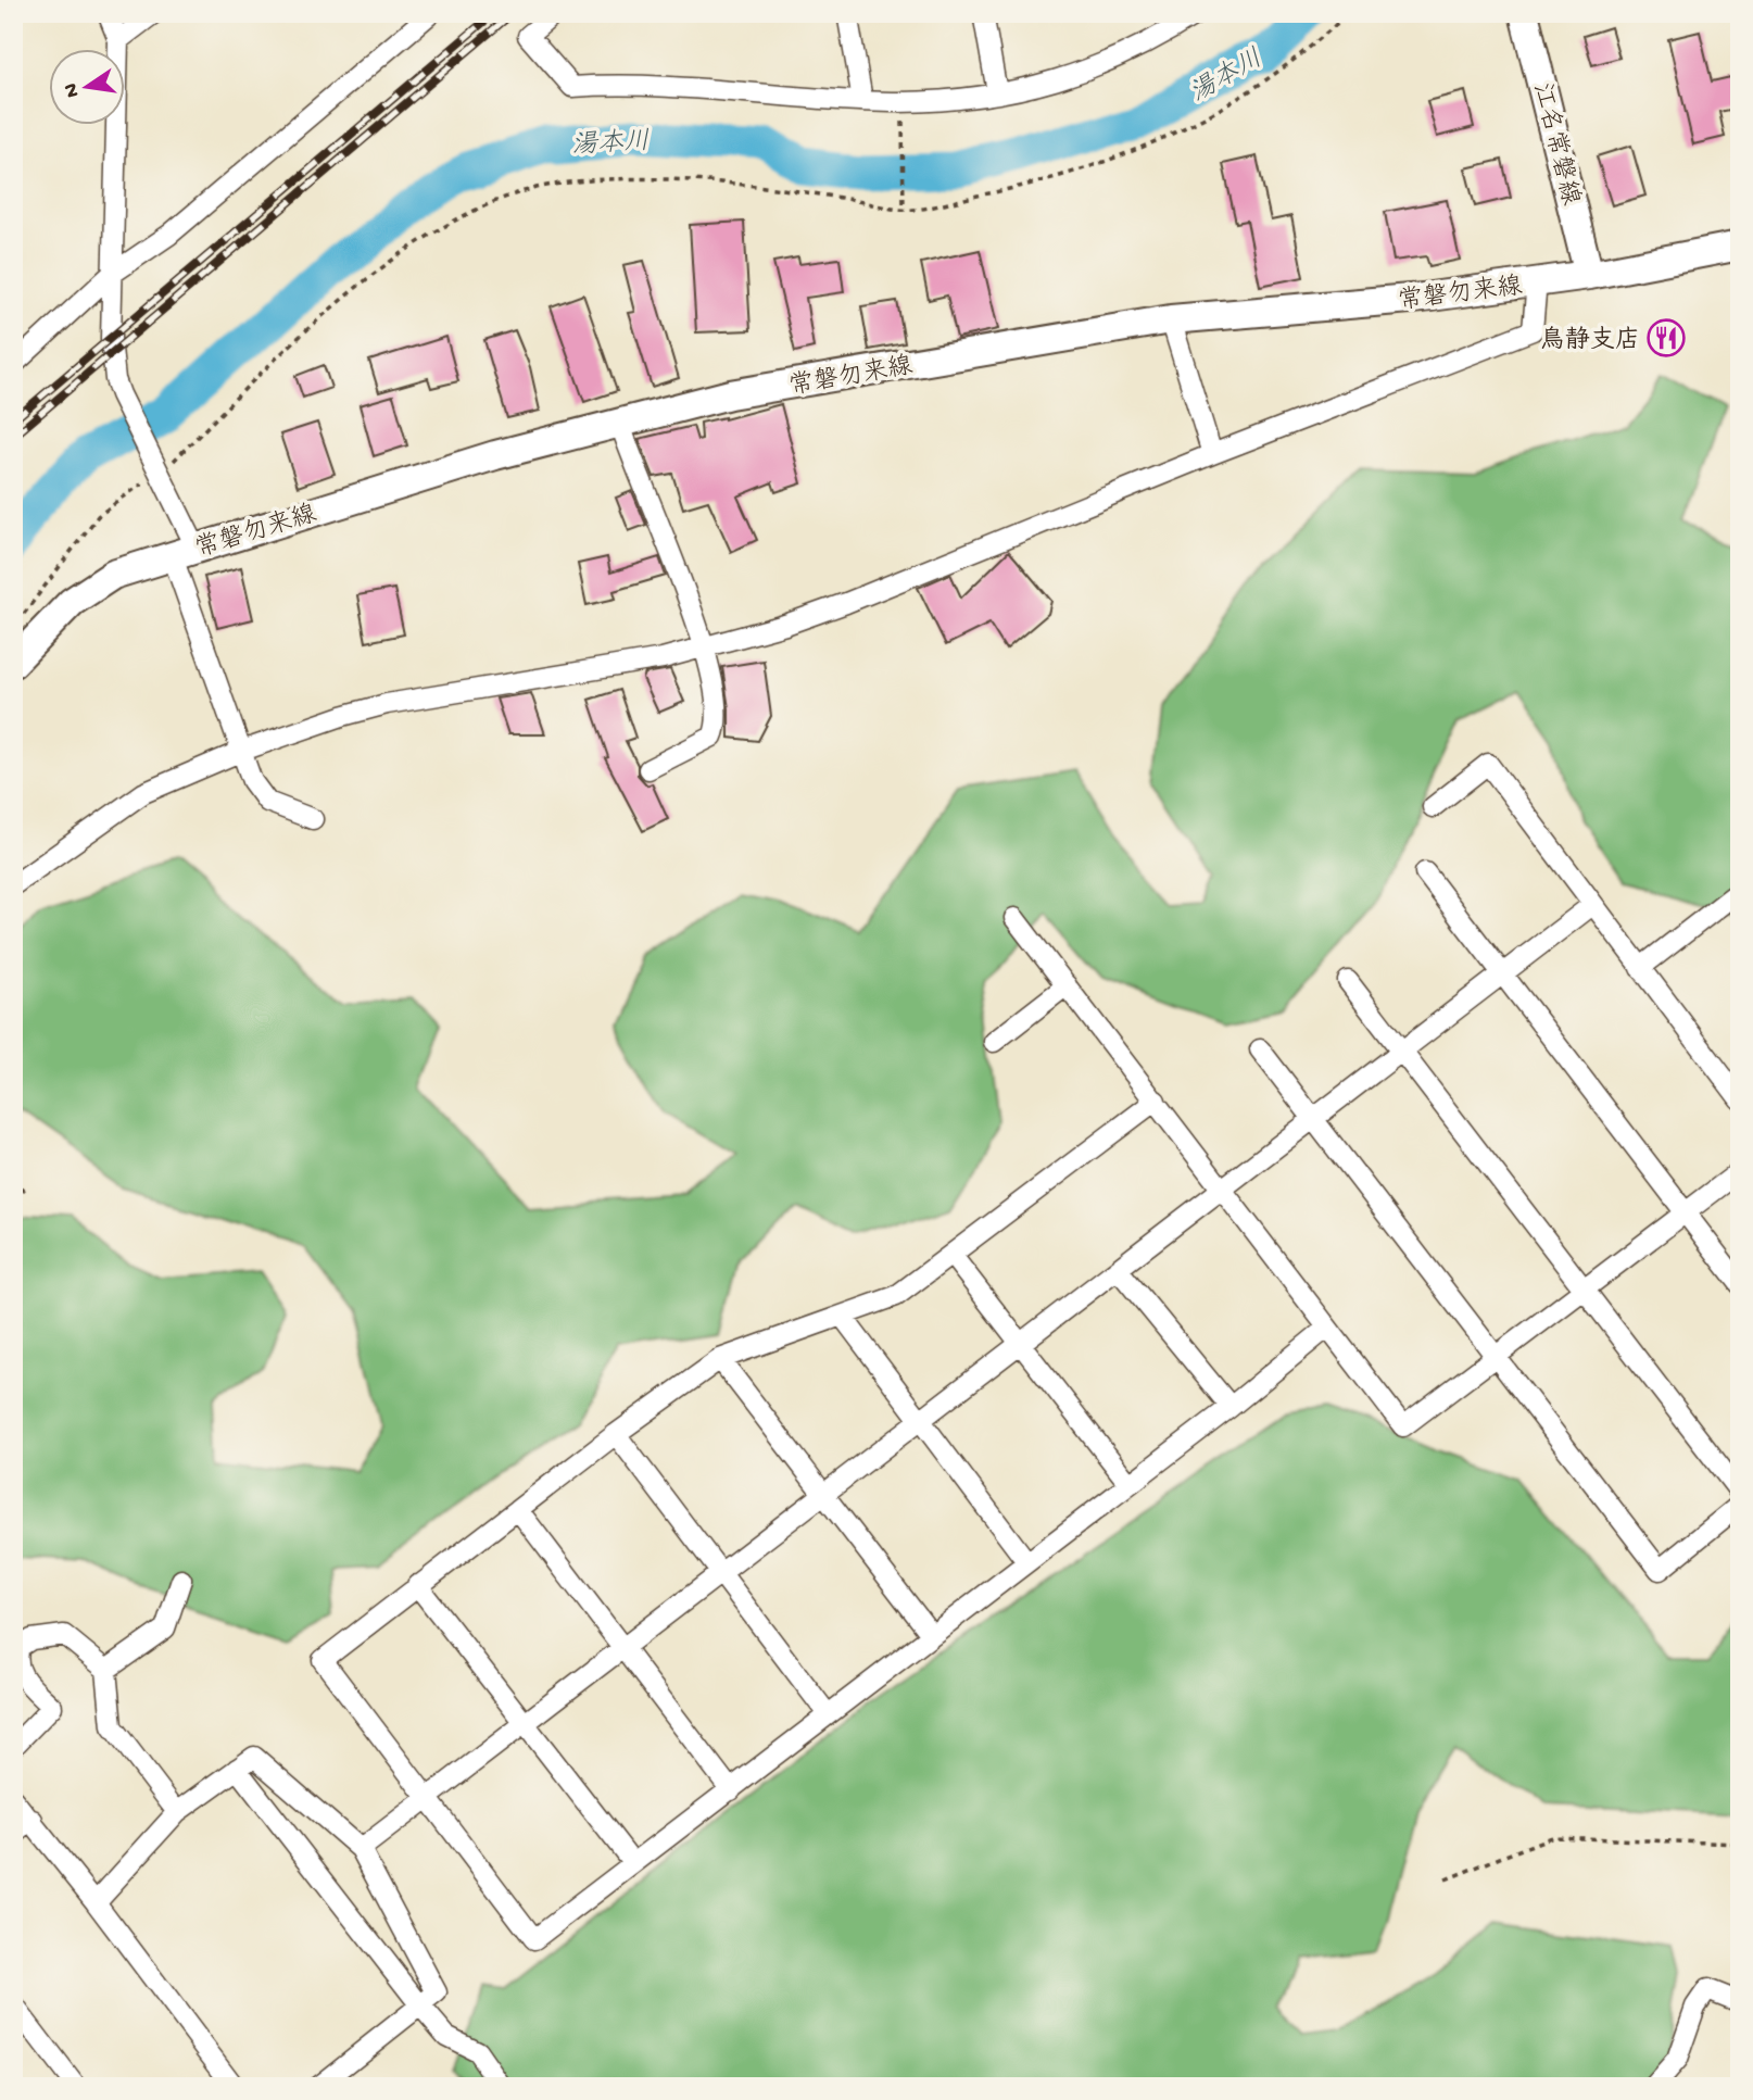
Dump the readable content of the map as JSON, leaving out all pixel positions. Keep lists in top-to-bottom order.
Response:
{
  "streets": {
    "main road": ["江名常磐線", "常磐勿来線"]
  },
  "crossings": [
    ["江名常磐線", "常磐勿来線"]
  ],
  "water": ["湯本川"],
  "places": {
    "restaurant": ["鳥静支店"]
  },
  "north": "left"
}
